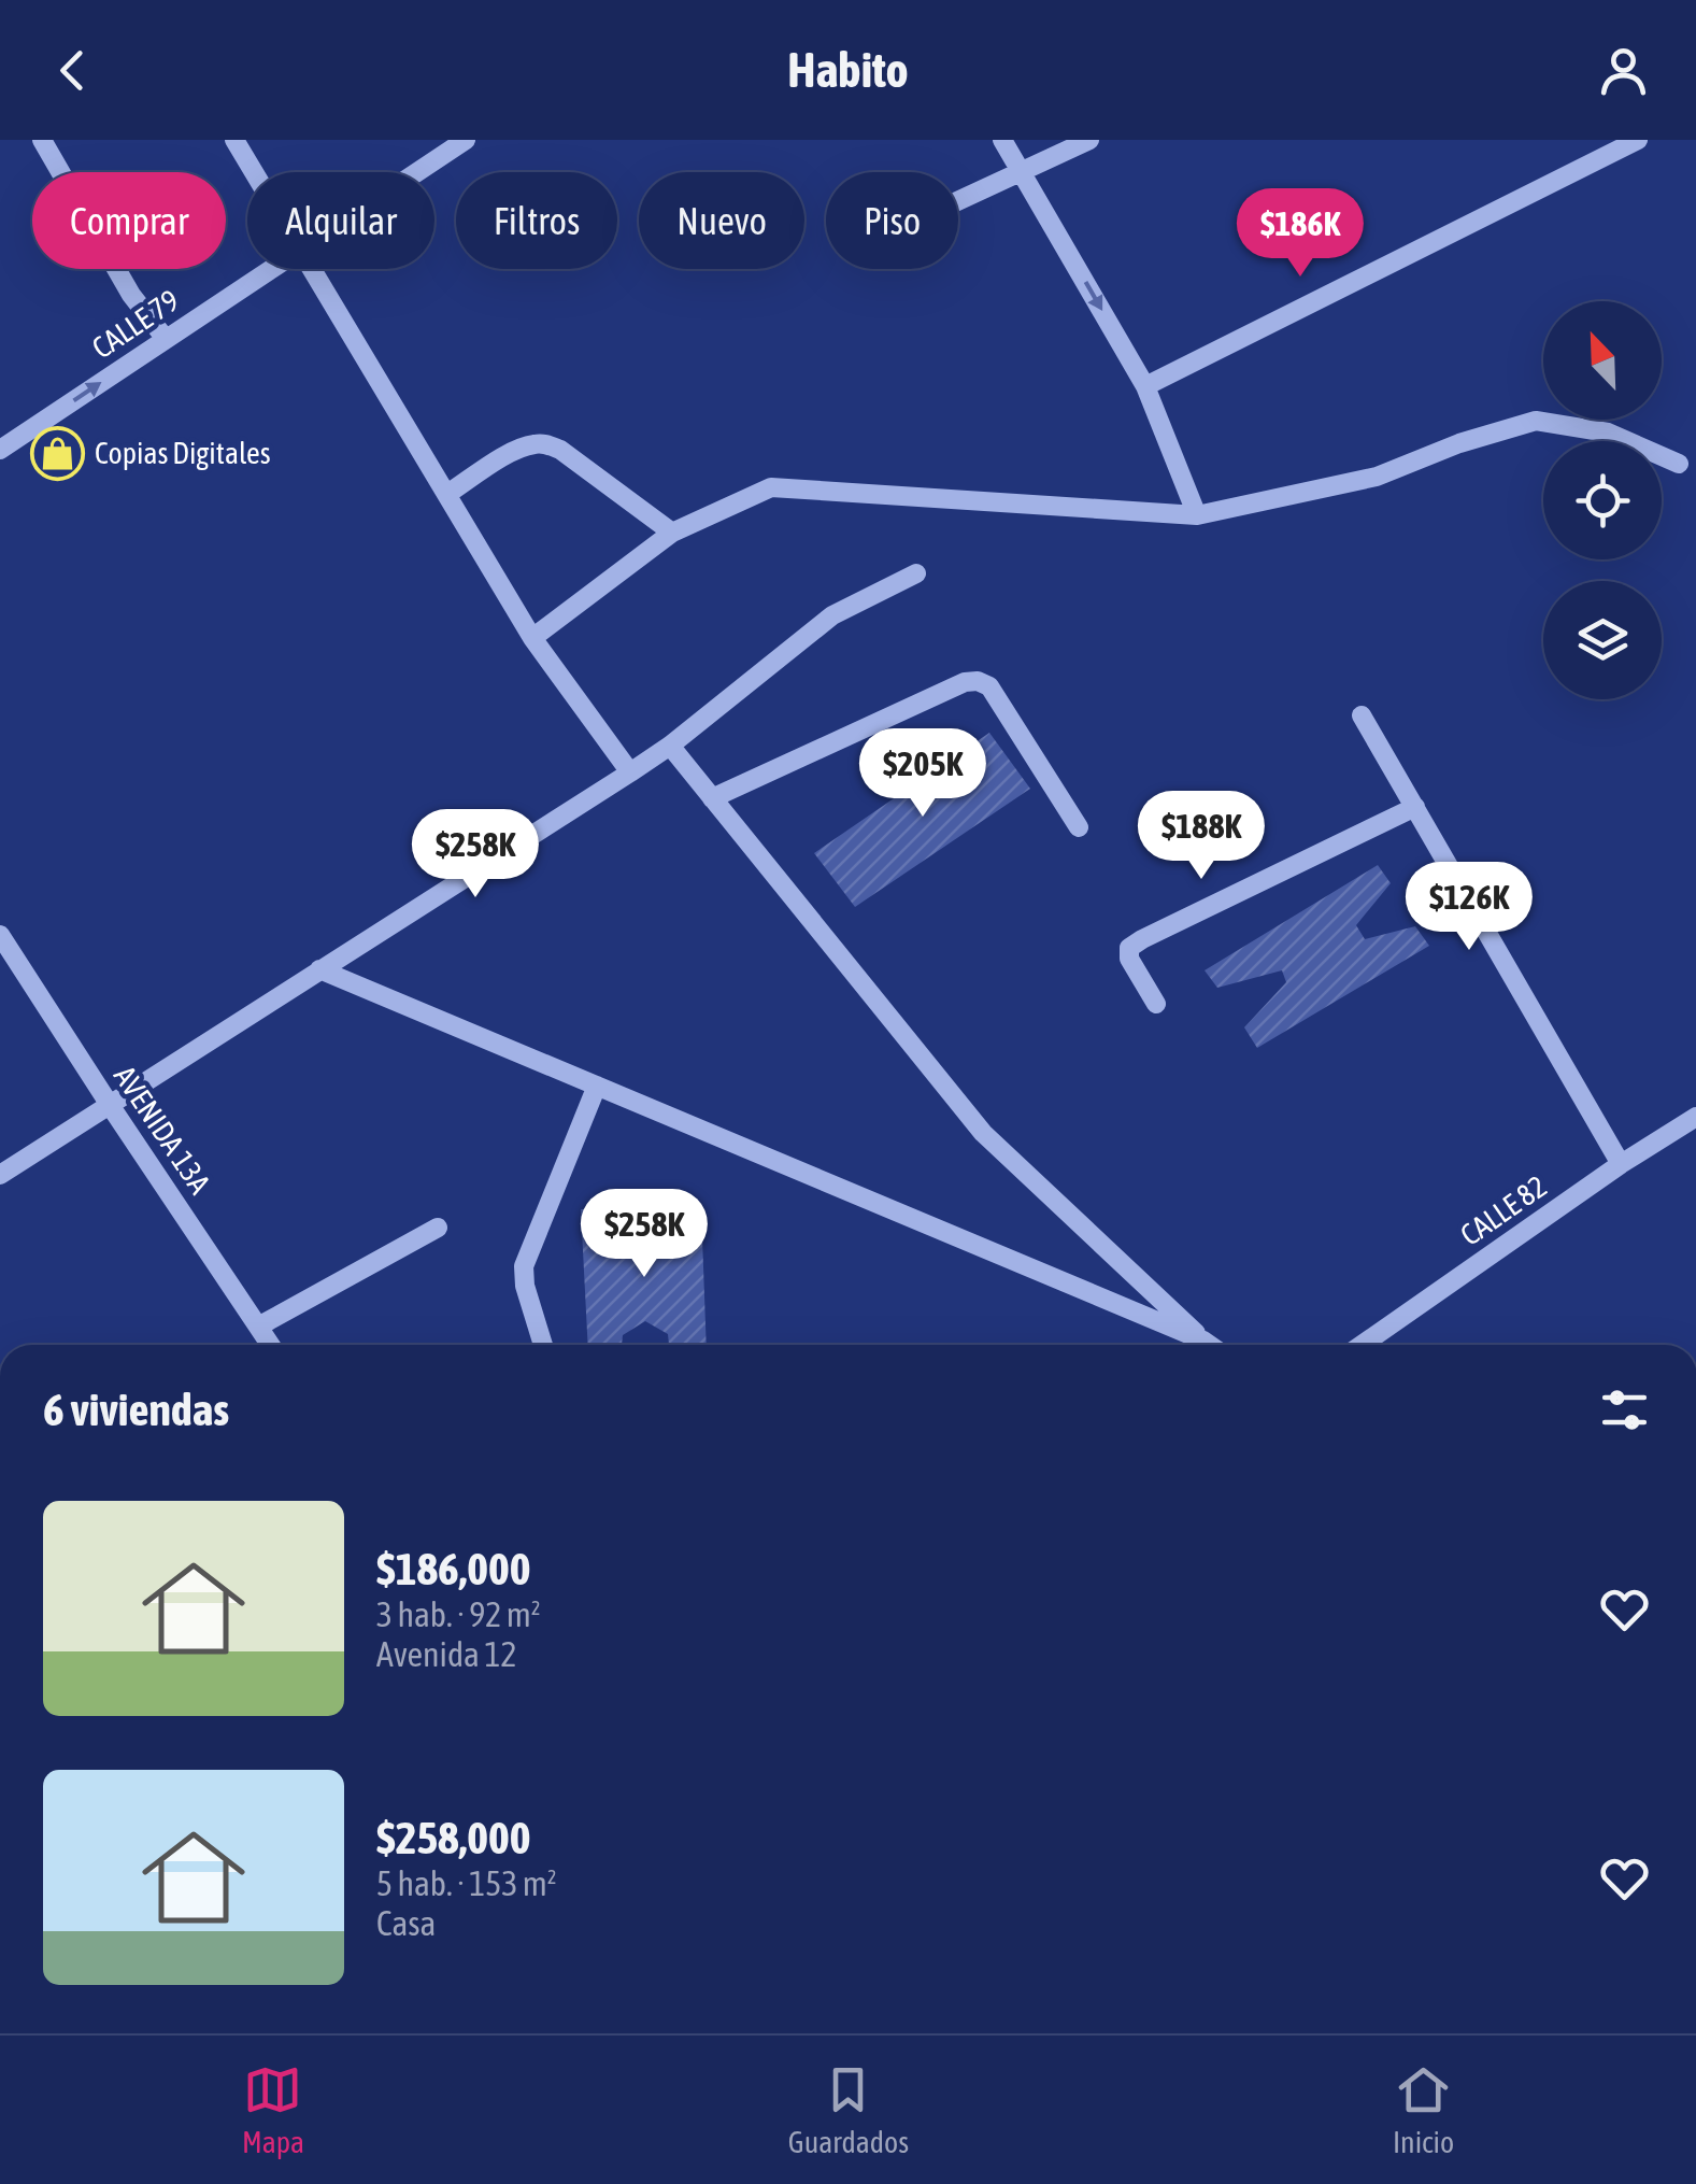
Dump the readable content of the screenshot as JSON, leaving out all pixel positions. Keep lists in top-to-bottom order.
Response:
{
  "streets": {
    "street": ["CALLE 79", "AVENIDA 13A", "CALLE 82"]
  },
  "one_way": ["CALLE 79"],
  "places": {
    "shop": ["Copias Digitales"]
  },
  "north": "top left",
  "page": {
    "header": "Habito",
    "chip": [
      "Comprar",
      "Alquilar",
      "Filtros",
      "Nuevo",
      "Piso"
    ],
    "price": [
      "$186K",
      "$205K",
      "$188K",
      "$258K",
      "$126K",
      "$258K"
    ],
    "heading": "6 viviendas",
    "list": [
      {
        "name": "$186,000",
        "note": "3 hab. · 92 m² · Avenida 12"
      },
      {
        "name": "$258,000",
        "note": "5 hab. · 153 m² · Casa"
      }
    ],
    "tabs": ["Mapa", "Guardados", "Inicio"]
  }
}
